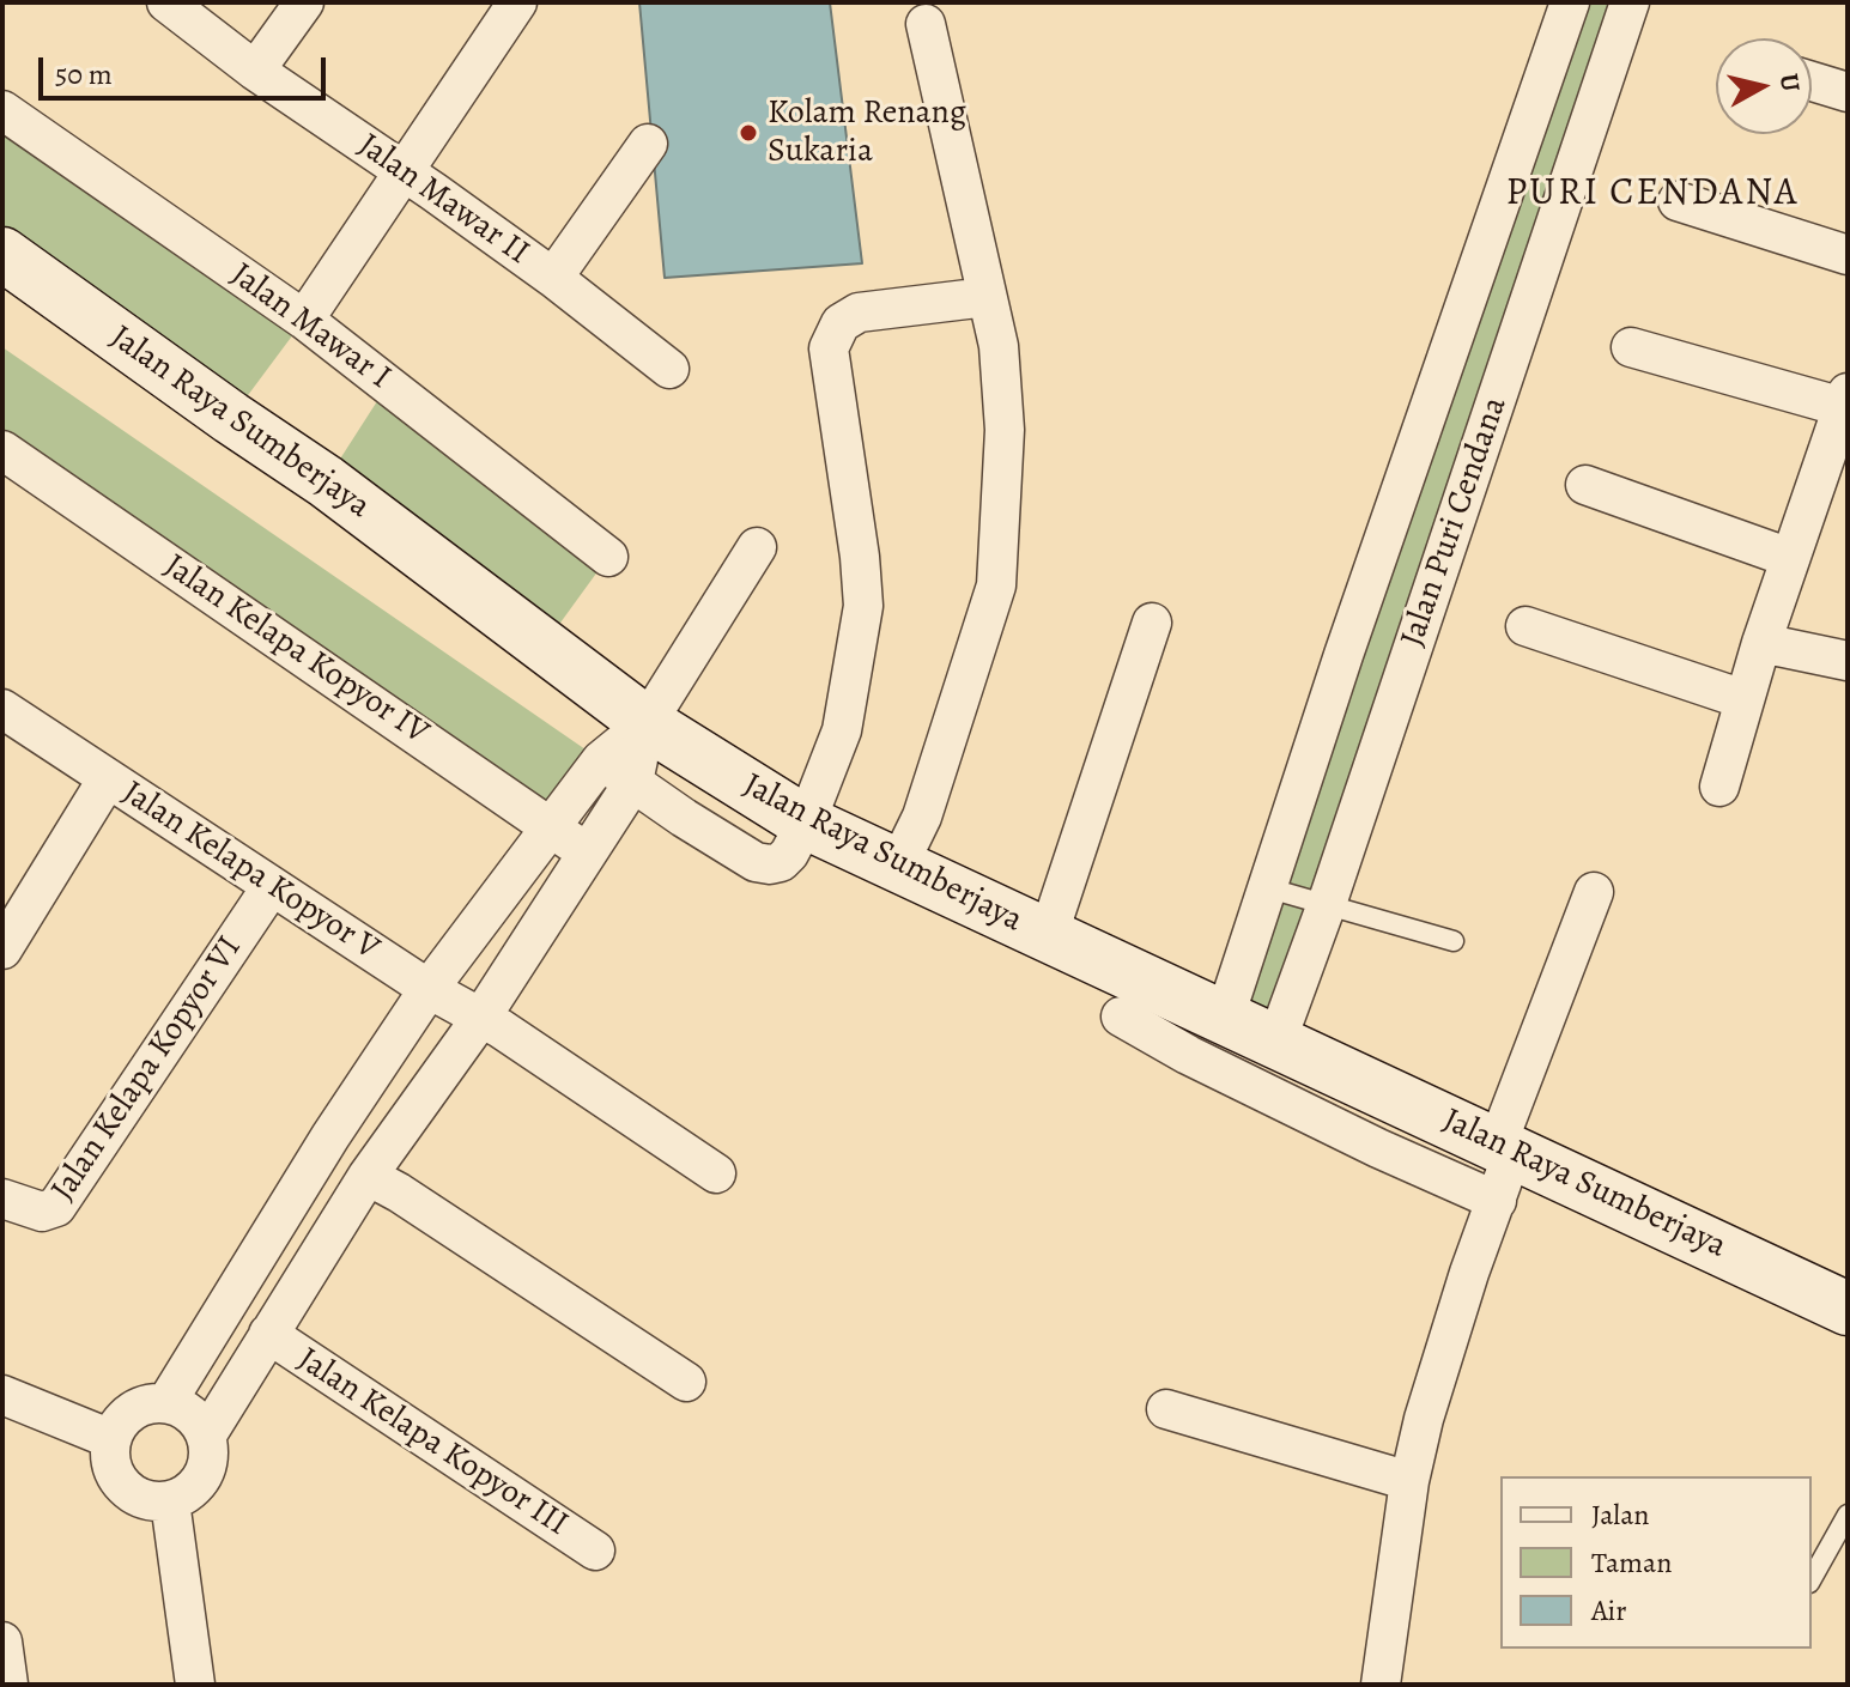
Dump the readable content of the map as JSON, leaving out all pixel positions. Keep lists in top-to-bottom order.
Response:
{
  "streets": {
    "street": [
      "Jalan Mawar II",
      "Jalan Mawar I",
      "Jalan Raya Sumberjaya",
      "Jalan Puri Cendana",
      "Jalan Kelapa Kopyor IV",
      "Jalan Kelapa Kopyor V",
      "Jalan Kelapa Kopyor VI",
      "Jalan Kelapa Kopyor III"
    ]
  },
  "crossings": [
    ["Jalan Raya Sumberjaya", "Jalan Puri Cendana"],
    ["Jalan Kelapa Kopyor V", "Jalan Kelapa Kopyor VI"]
  ],
  "districts": ["PURI CENDANA"],
  "places": ["Kolam Renang Sukaria"],
  "legend": ["Jalan", "Taman", "Air"],
  "scale_bar": "50 m",
  "north": "right"
}
